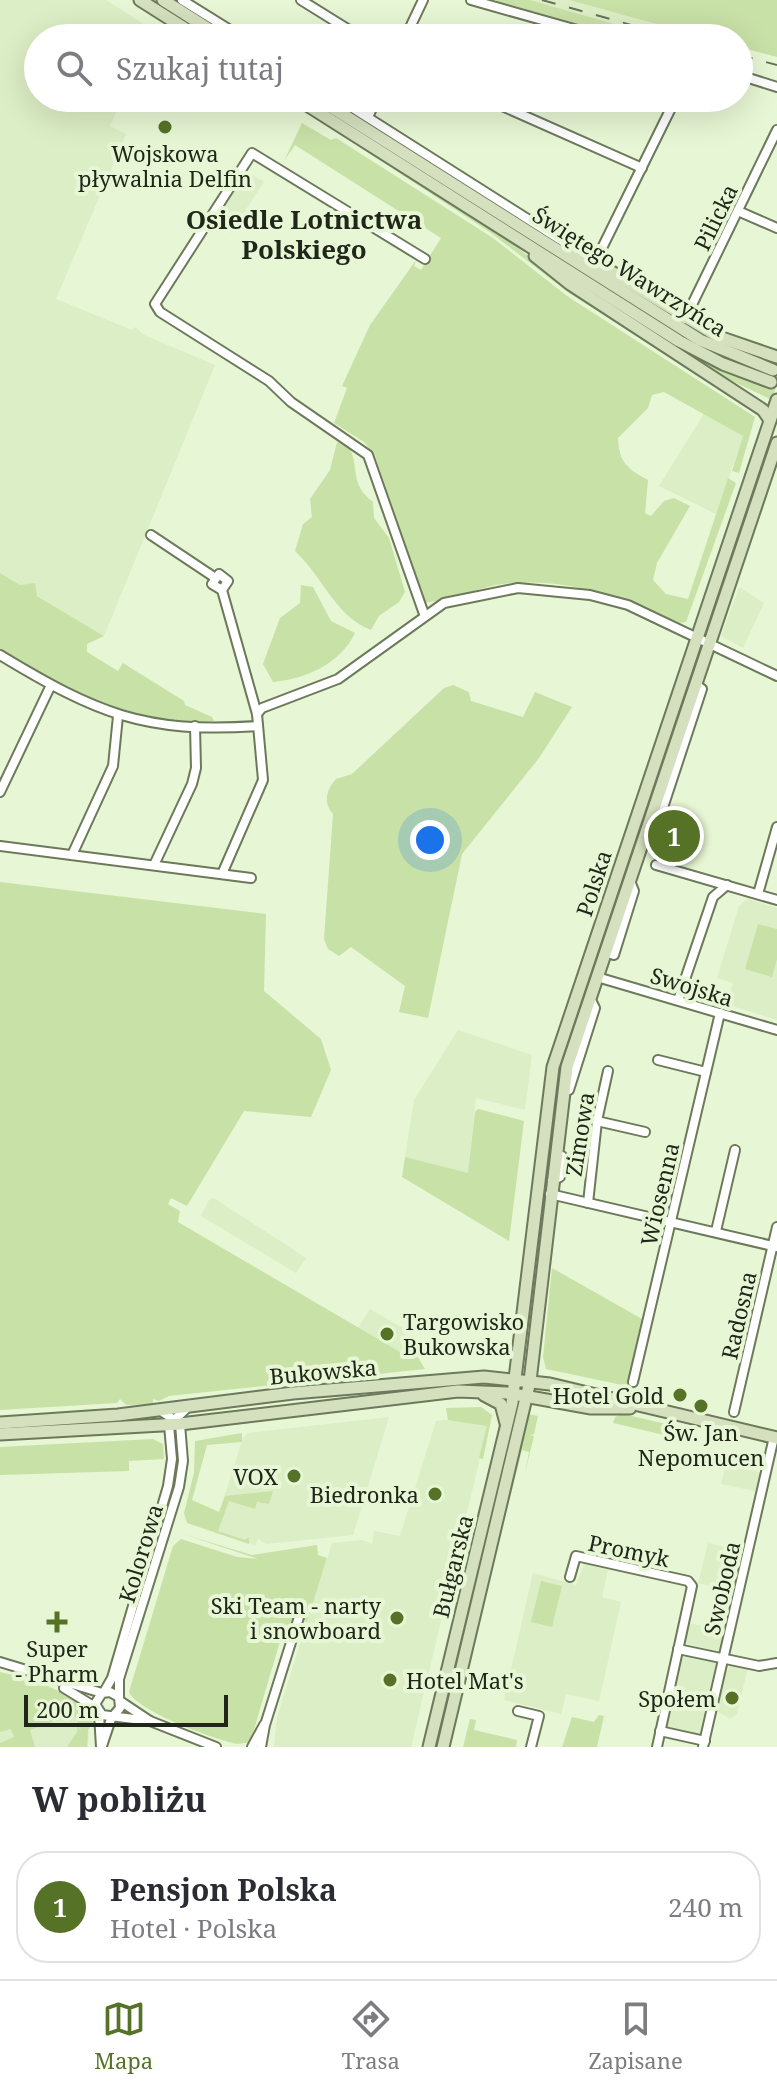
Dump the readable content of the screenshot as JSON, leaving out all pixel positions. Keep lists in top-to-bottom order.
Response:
{
  "streets": {
    "main road": [
      "Świętego Wawrzyńca",
      "Polska",
      "Bukowska",
      "Bułgarska"
    ],
    "street": [
      "Pilicka",
      "Swojska",
      "Zimowa",
      "Wiosenna",
      "Radosna",
      "Promyk",
      "Kolorowa",
      "Swoboda"
    ]
  },
  "crossings": [
    ["Polska", "Swojska"],
    ["Polska", "Bukowska"],
    ["Polska", "Bułgarska"],
    ["Swojska", "Wiosenna"],
    ["Bukowska", "Kolorowa"],
    ["Bukowska", "Bułgarska"],
    ["Bukowska", "Swoboda"]
  ],
  "districts": ["Osiedle Lotnictwa Polskiego"],
  "places": {
    "other": [
      "Wojskowa pływalnia Delfin",
      "Targowisko Bukowska",
      "Hotel Gold",
      "Św. Jan Nepomucen",
      "VOX",
      "Biedronka",
      "Ski Team - narty i snowboard",
      "Hotel Mat's",
      "Społem"
    ],
    "health": ["Super - Pharm"]
  },
  "scale_bar": "200 m",
  "page": {
    "search": "Szukaj tutaj",
    "pins": "1",
    "scale": "200 m",
    "heading": "W pobliżu",
    "list": [
      {
        "mark": "1",
        "name": "Pensjon Polska",
        "note": "Hotel · Polska",
        "value": "240 m"
      }
    ],
    "nav": ["Mapa", "Trasa", "Zapisane"]
  }
}
